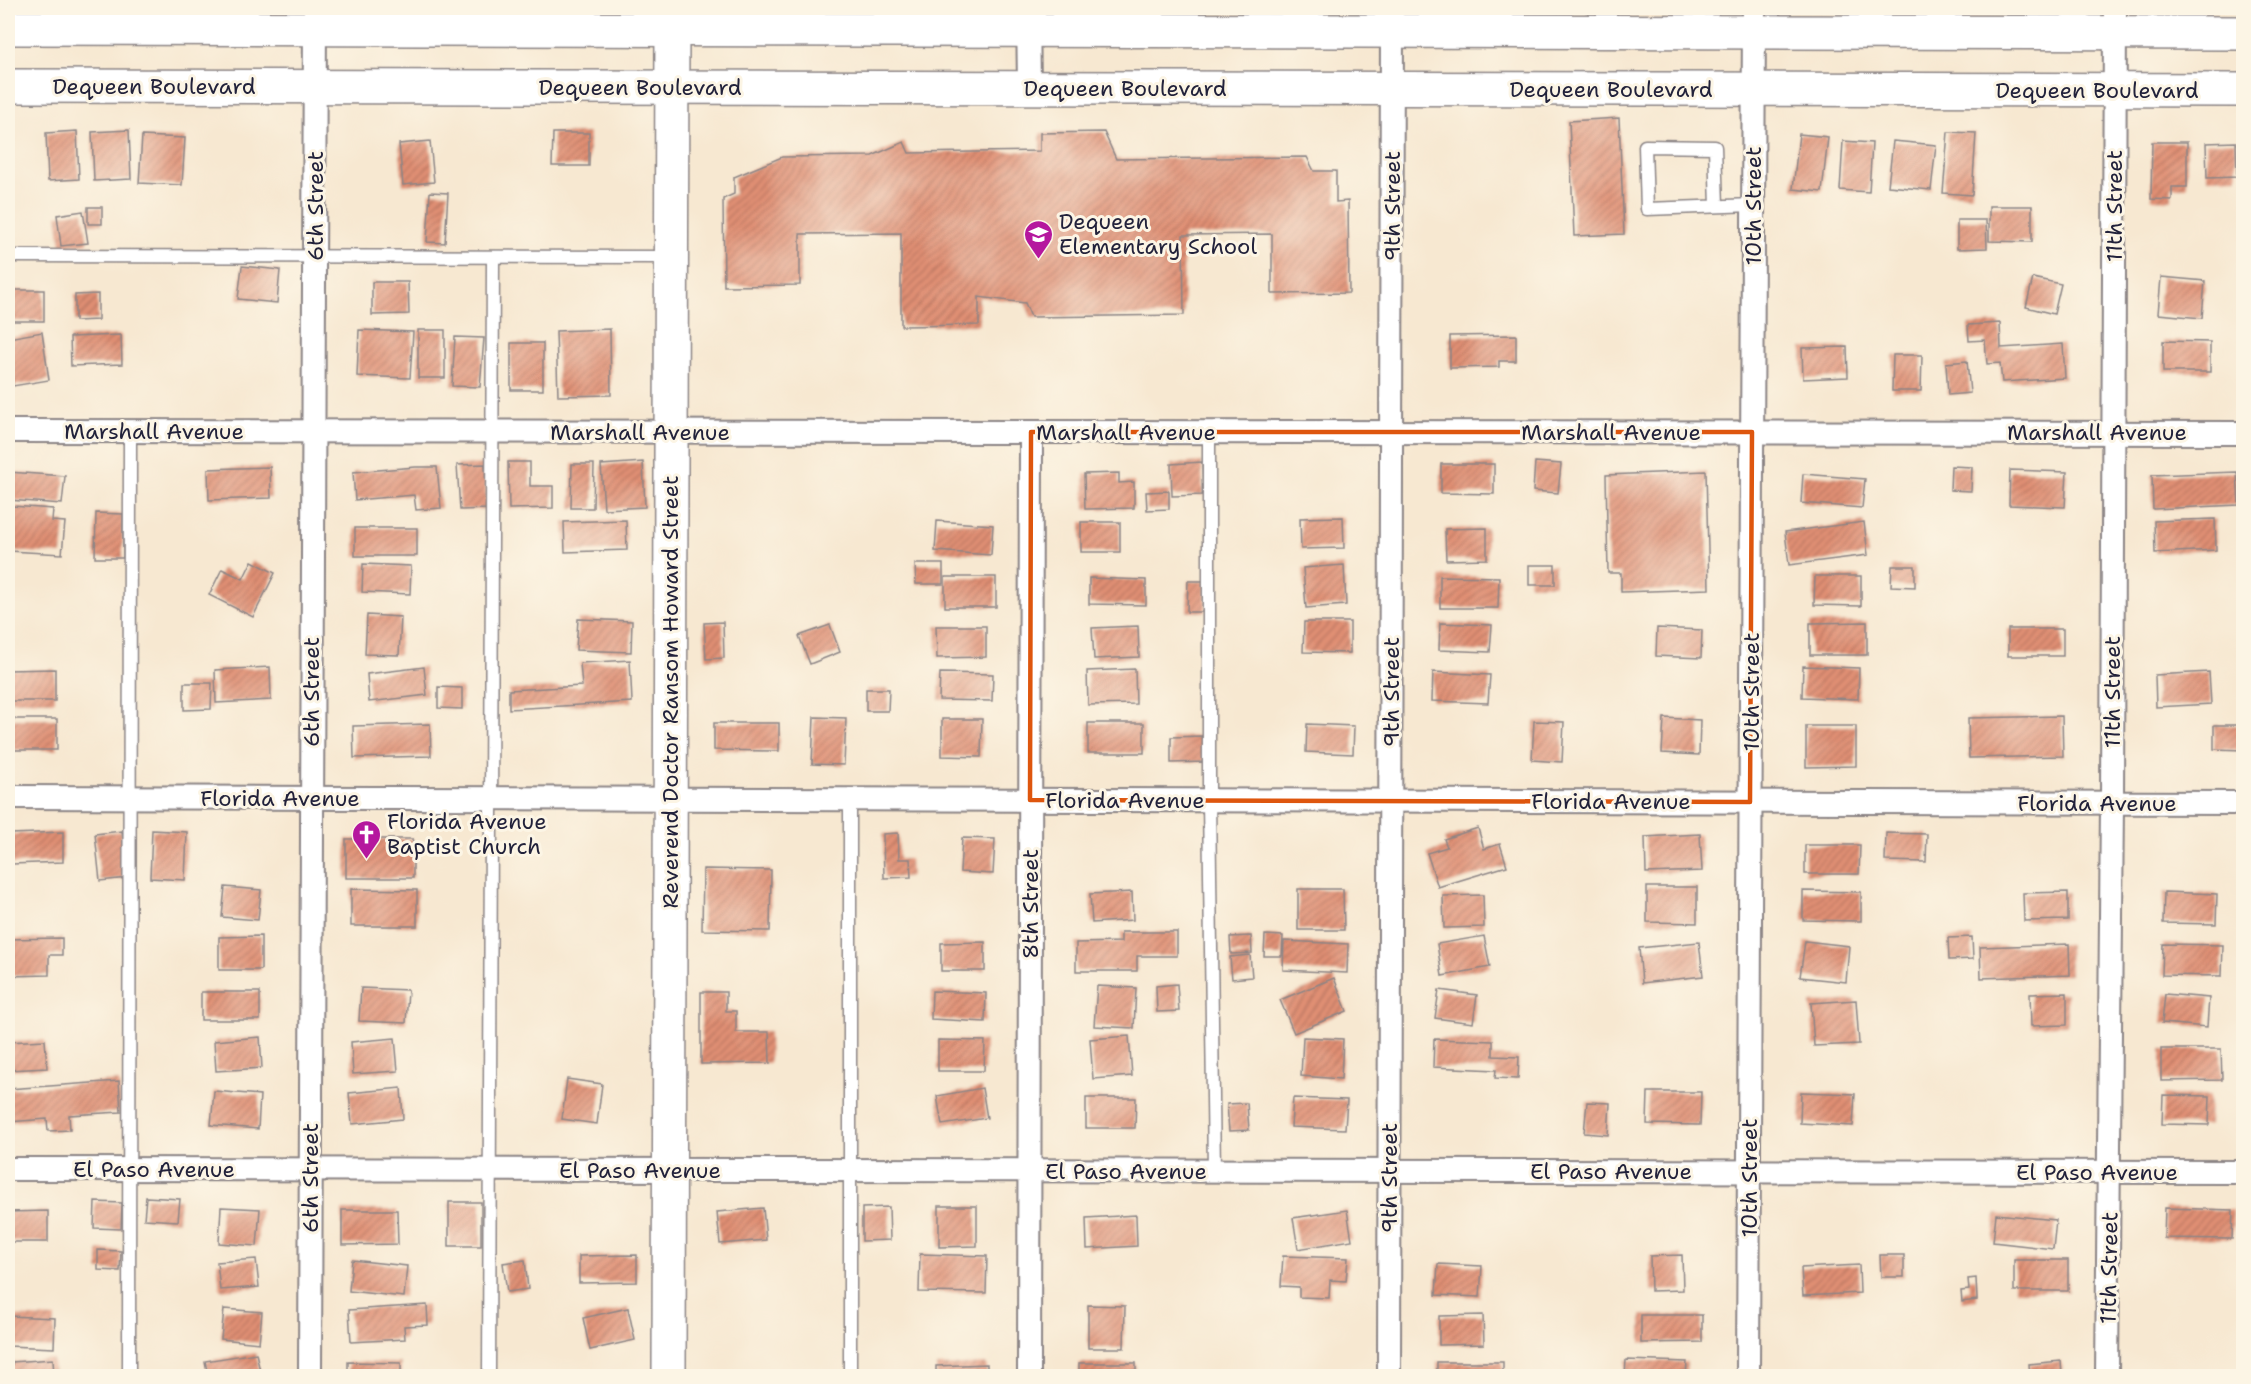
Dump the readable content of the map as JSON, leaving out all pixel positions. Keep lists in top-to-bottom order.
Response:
{
  "streets": {
    "street": [
      "Dequeen Boulevard",
      "6th Street",
      "9th Street",
      "10th Street",
      "11th Street",
      "Marshall Avenue",
      "Reverend Doctor Ransom Howard Street",
      "Florida Avenue",
      "8th Street",
      "El Paso Avenue"
    ]
  },
  "crossings": [
    ["Dequeen Boulevard", "6th Street"],
    ["Dequeen Boulevard", "9th Street"],
    ["Dequeen Boulevard", "10th Street"],
    ["Dequeen Boulevard", "11th Street"],
    ["Dequeen Boulevard", "Reverend Doctor Ransom Howard Street"],
    ["6th Street", "Marshall Avenue"],
    ["6th Street", "Florida Avenue"],
    ["6th Street", "El Paso Avenue"],
    ["9th Street", "Marshall Avenue"],
    ["9th Street", "Florida Avenue"],
    ["9th Street", "El Paso Avenue"],
    ["10th Street", "Marshall Avenue"],
    ["10th Street", "Florida Avenue"],
    ["10th Street", "El Paso Avenue"],
    ["11th Street", "Marshall Avenue"],
    ["11th Street", "Florida Avenue"],
    ["11th Street", "El Paso Avenue"],
    ["Marshall Avenue", "Reverend Doctor Ransom Howard Street"],
    ["Marshall Avenue", "8th Street"],
    ["Reverend Doctor Ransom Howard Street", "Florida Avenue"],
    ["Reverend Doctor Ransom Howard Street", "El Paso Avenue"],
    ["Florida Avenue", "8th Street"],
    ["8th Street", "El Paso Avenue"]
  ],
  "places": {
    "school or university": ["Dequeen Elementary School"],
    "church": ["Florida Avenue Baptist Church"]
  }
}
